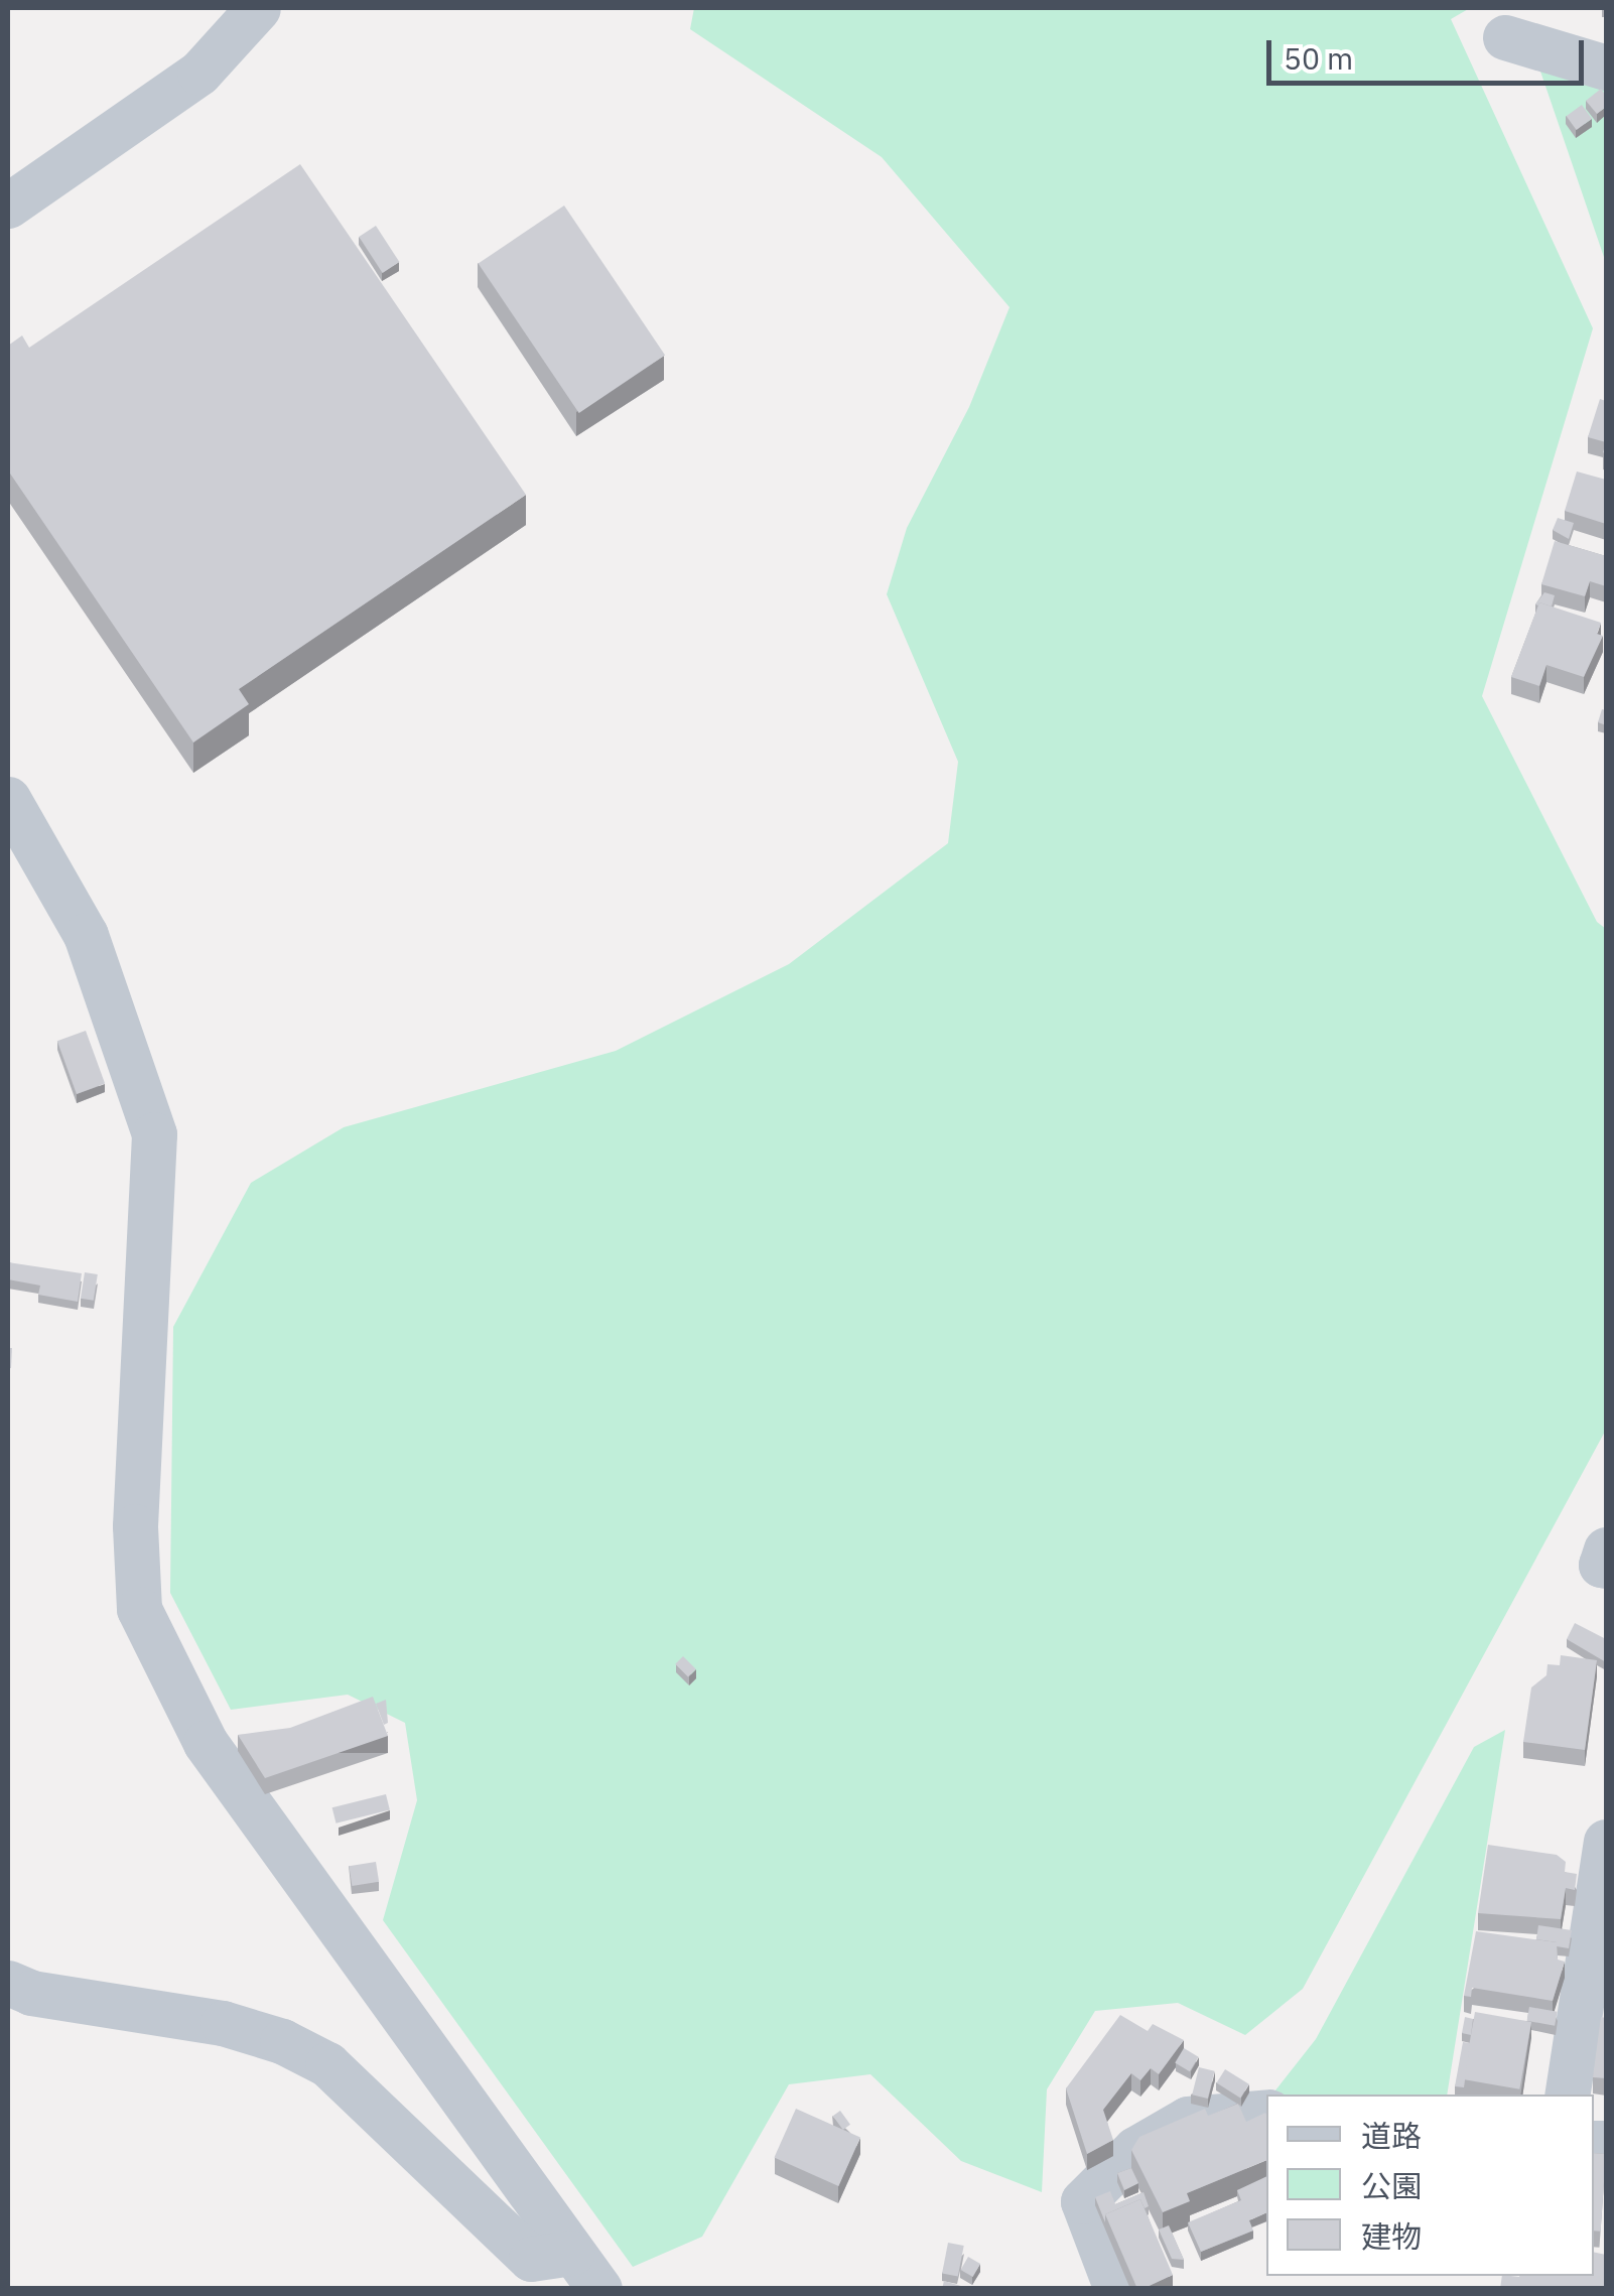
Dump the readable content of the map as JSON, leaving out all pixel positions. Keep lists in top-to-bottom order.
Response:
{
  "legend": ["道路", "公園", "建物"],
  "scale_bar": "50 m"
}
